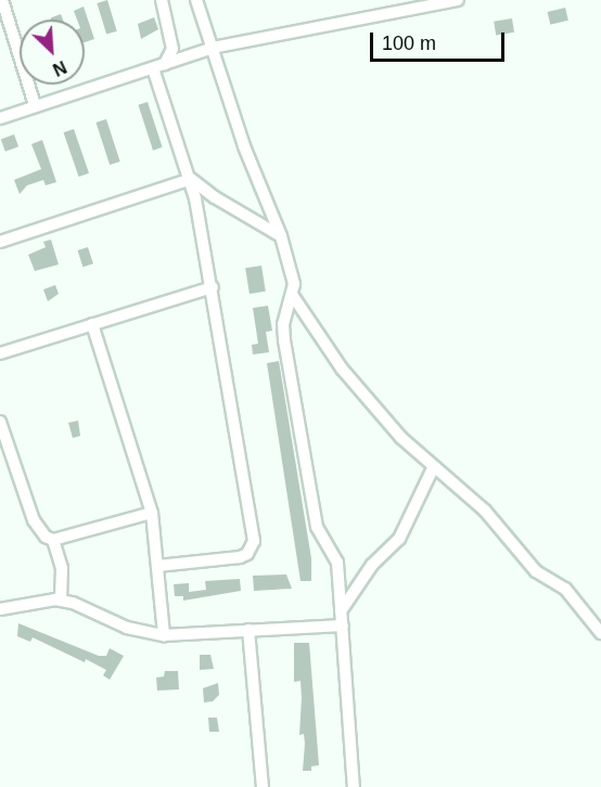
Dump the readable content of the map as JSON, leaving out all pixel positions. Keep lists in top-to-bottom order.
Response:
{
  "scale_bar": "100 m",
  "north": "bottom right"
}
